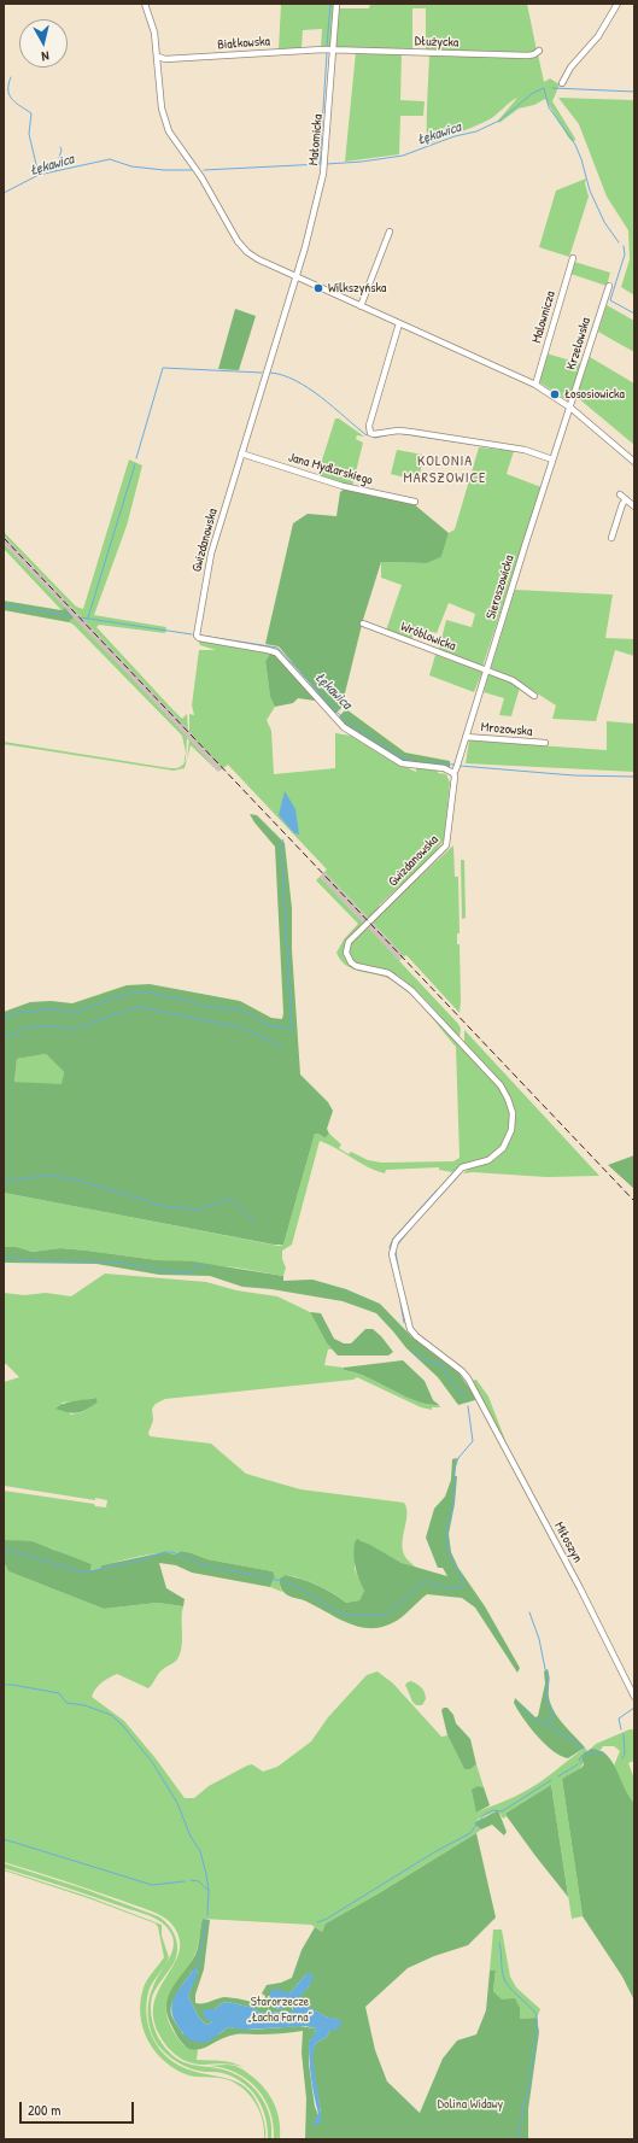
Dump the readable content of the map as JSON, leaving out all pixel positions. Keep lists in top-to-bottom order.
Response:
{
  "streets": {
    "street": [
      "Dłużycka",
      "Białkowska",
      "Małomicka",
      "Malownicza",
      "Krzelowska",
      "Jana Mydlarskiego",
      "Gwizdanowska",
      "Sieroszowicka",
      "Wróblowicka",
      "Mrozowska",
      "Miłoszyn"
    ]
  },
  "crossings": [
    ["Dłużycka", "Białkowska"],
    ["Dłużycka", "Małomicka"],
    ["Białkowska", "Małomicka"],
    ["Małomicka", "Gwizdanowska"],
    ["Krzelowska", "Sieroszowicka"],
    ["Jana Mydlarskiego", "Gwizdanowska"],
    ["Gwizdanowska", "Sieroszowicka"],
    ["Gwizdanowska", "Miłoszyn"],
    ["Sieroszowicka", "Wróblowicka"],
    ["Sieroszowicka", "Mrozowska"]
  ],
  "districts": ["KOLONIA MARSZOWICE"],
  "water": ["Łękawica"],
  "parks": ["Starorzecze „Łacha Farna”", "Dolina Widawy"],
  "places": ["Wilkszyńska", "Łososiowicka"],
  "scale_bar": "200 m",
  "north": "bottom"
}
